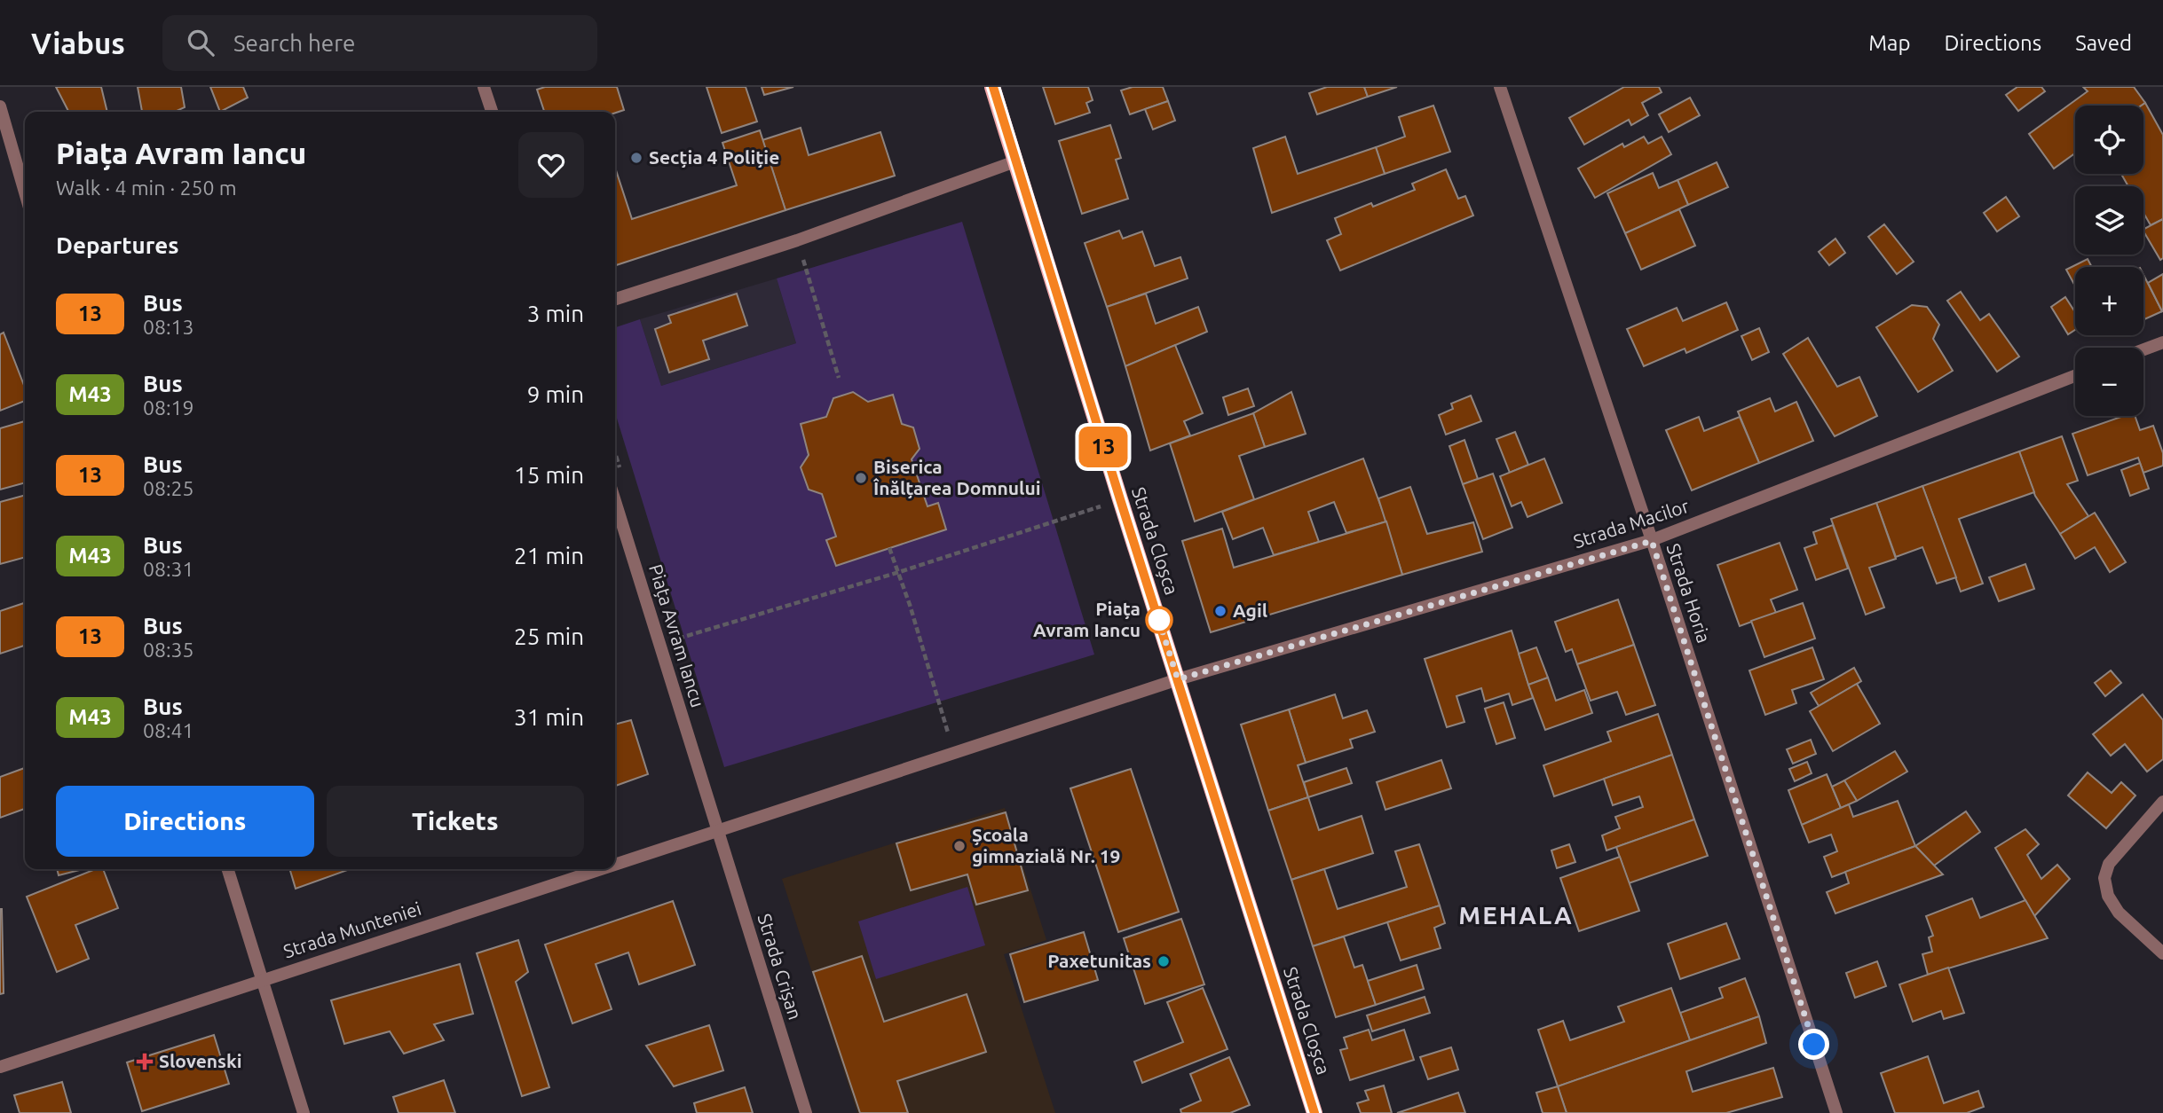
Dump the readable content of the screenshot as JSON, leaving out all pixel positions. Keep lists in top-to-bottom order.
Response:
{
  "streets": {
    "main road": ["Strada Cloșca"],
    "street": [
      "Strada Macilor",
      "Strada Horia",
      "Piața Avram Iancu",
      "Strada Munteniei",
      "Strada Crișan"
    ]
  },
  "crossings": [
    ["Strada Macilor", "Strada Cloșca"],
    ["Strada Macilor", "Strada Horia"],
    ["Piața Avram Iancu", "Strada Munteniei"],
    ["Piața Avram Iancu", "Strada Crișan"],
    ["Strada Munteniei", "Strada Crișan"]
  ],
  "districts": ["MEHALA"],
  "places": {
    "other": [
      "Secția 4 Poliție",
      "Biserica Înălțarea Domnului",
      "Agil",
      "Piața Avram Iancu",
      "Școala gimnazială Nr. 19",
      "Paxetunitas"
    ],
    "health": ["Slovenski"]
  },
  "lines": ["bus line 13"],
  "page": {
    "header": "Viabus",
    "search": "Search here",
    "nav": ["Map", "Directions", "Saved"],
    "on_map": "13",
    "map_buttons": ["+", "−"],
    "heading": [
      ["Piața Avram Iancu", "Walk · 4 min · 250 m"],
      "Departures"
    ],
    "list": [
      {
        "mark": "13",
        "name": "Bus",
        "note": "08:13",
        "value": "3 min"
      },
      {
        "mark": "M43",
        "name": "Bus",
        "note": "08:19",
        "value": "9 min"
      },
      {
        "mark": "13",
        "name": "Bus",
        "note": "08:25",
        "value": "15 min"
      },
      {
        "mark": "M43",
        "name": "Bus",
        "note": "08:31",
        "value": "21 min"
      },
      {
        "mark": "13",
        "name": "Bus",
        "note": "08:35",
        "value": "25 min"
      },
      {
        "mark": "M43",
        "name": "Bus",
        "note": "08:41",
        "value": "31 min"
      }
    ],
    "buttons": ["Directions", "Tickets"]
  }
}
